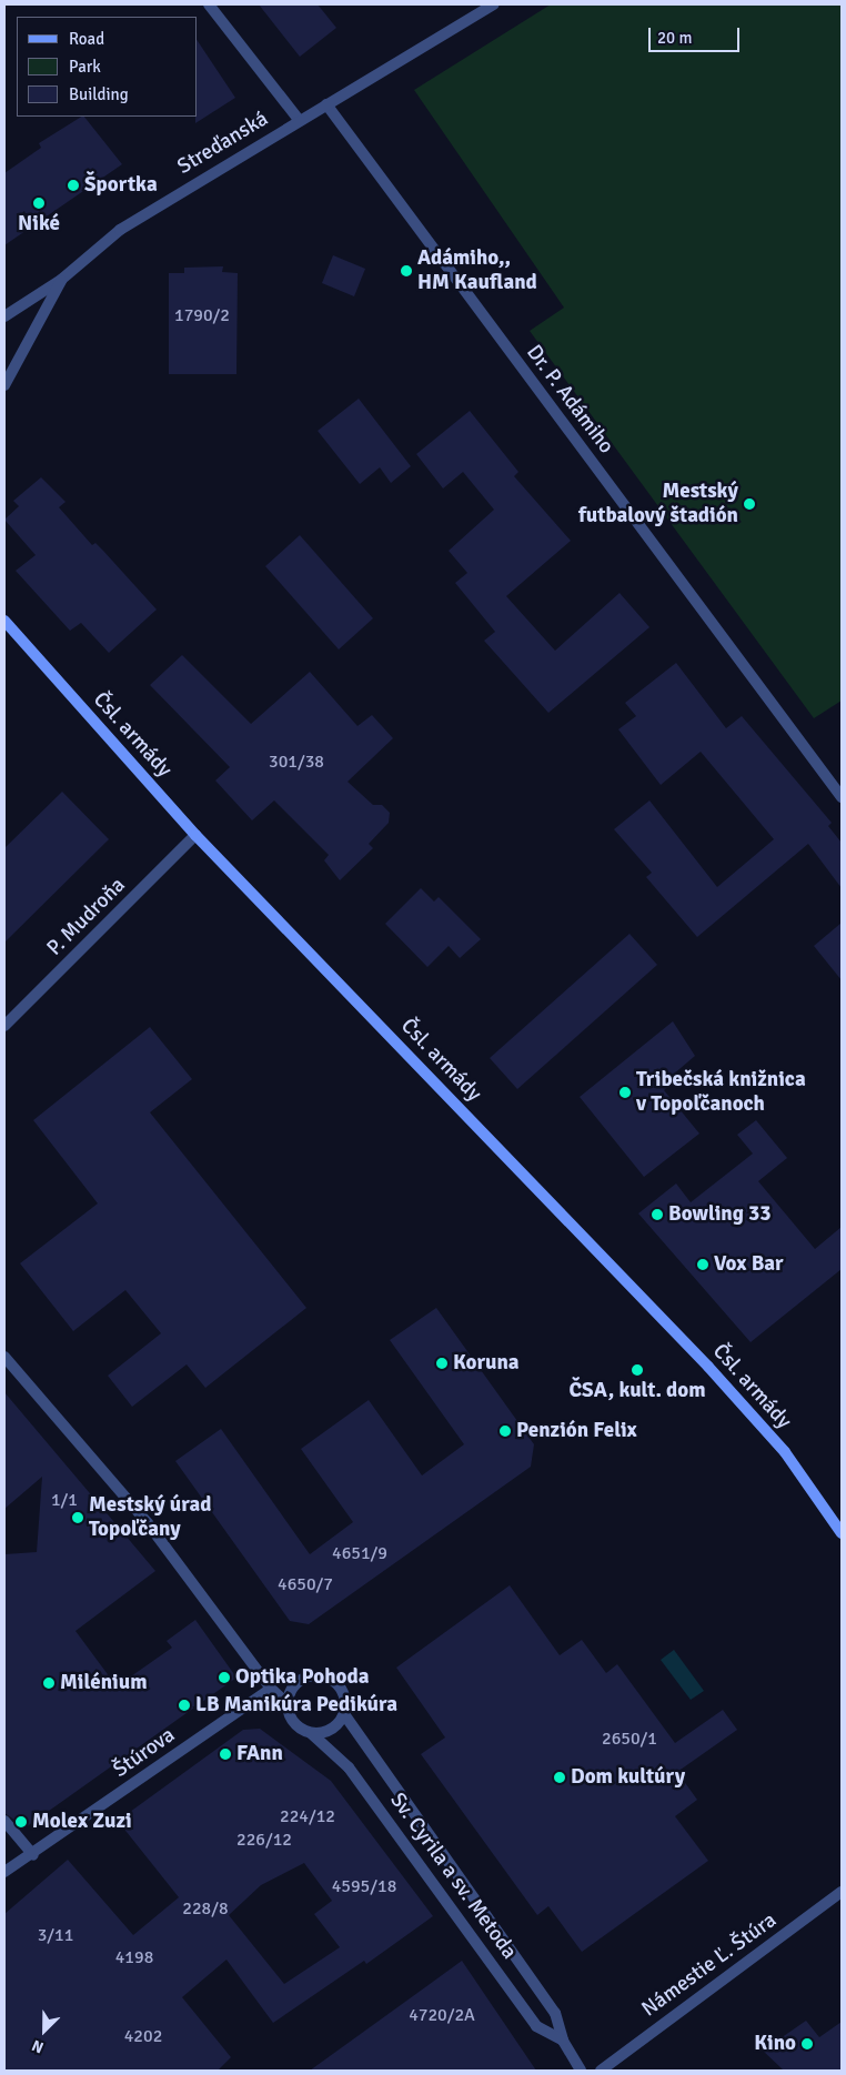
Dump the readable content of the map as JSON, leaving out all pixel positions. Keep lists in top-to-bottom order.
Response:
{
  "streets": {
    "main road": ["Čsl. armády"],
    "street": [
      "Streďanská",
      "Dr. P. Adámiho",
      "P. Mudroňa",
      "Štúrova",
      "Sv. Cyrila a sv. Metoda",
      "Námestie Ľ. Štúra"
    ]
  },
  "crossings": [
    ["Streďanská", "Dr. P. Adámiho"],
    ["Čsl. armády", "P. Mudroňa"]
  ],
  "places": [
    "Športka",
    "Niké",
    "Adámiho,, HM Kaufland",
    "Mestský futbalový štadión",
    "Tribečská knižnica v Topoľčanoch",
    "Bowling 33",
    "Vox Bar",
    "Koruna",
    "ČSA, kult. dom",
    "Penzión Felix",
    "Mestský úrad Topoľčany",
    "Optika Pohoda",
    "Milénium",
    "LB Manikúra Pedikúra",
    "FAnn",
    "Dom kultúry",
    "Molex Zuzi",
    "Kino"
  ],
  "house_numbers": [
    "1790/2",
    "301/38",
    "1/1",
    "4651/9",
    "4650/7",
    "2650/1",
    "224/12",
    "226/12",
    "4595/18",
    "228/8",
    "3/11",
    "4198",
    "4720/2A",
    "4202"
  ],
  "legend": ["Road", "Park", "Building"],
  "scale_bar": "20 m",
  "north": "bottom left"
}
